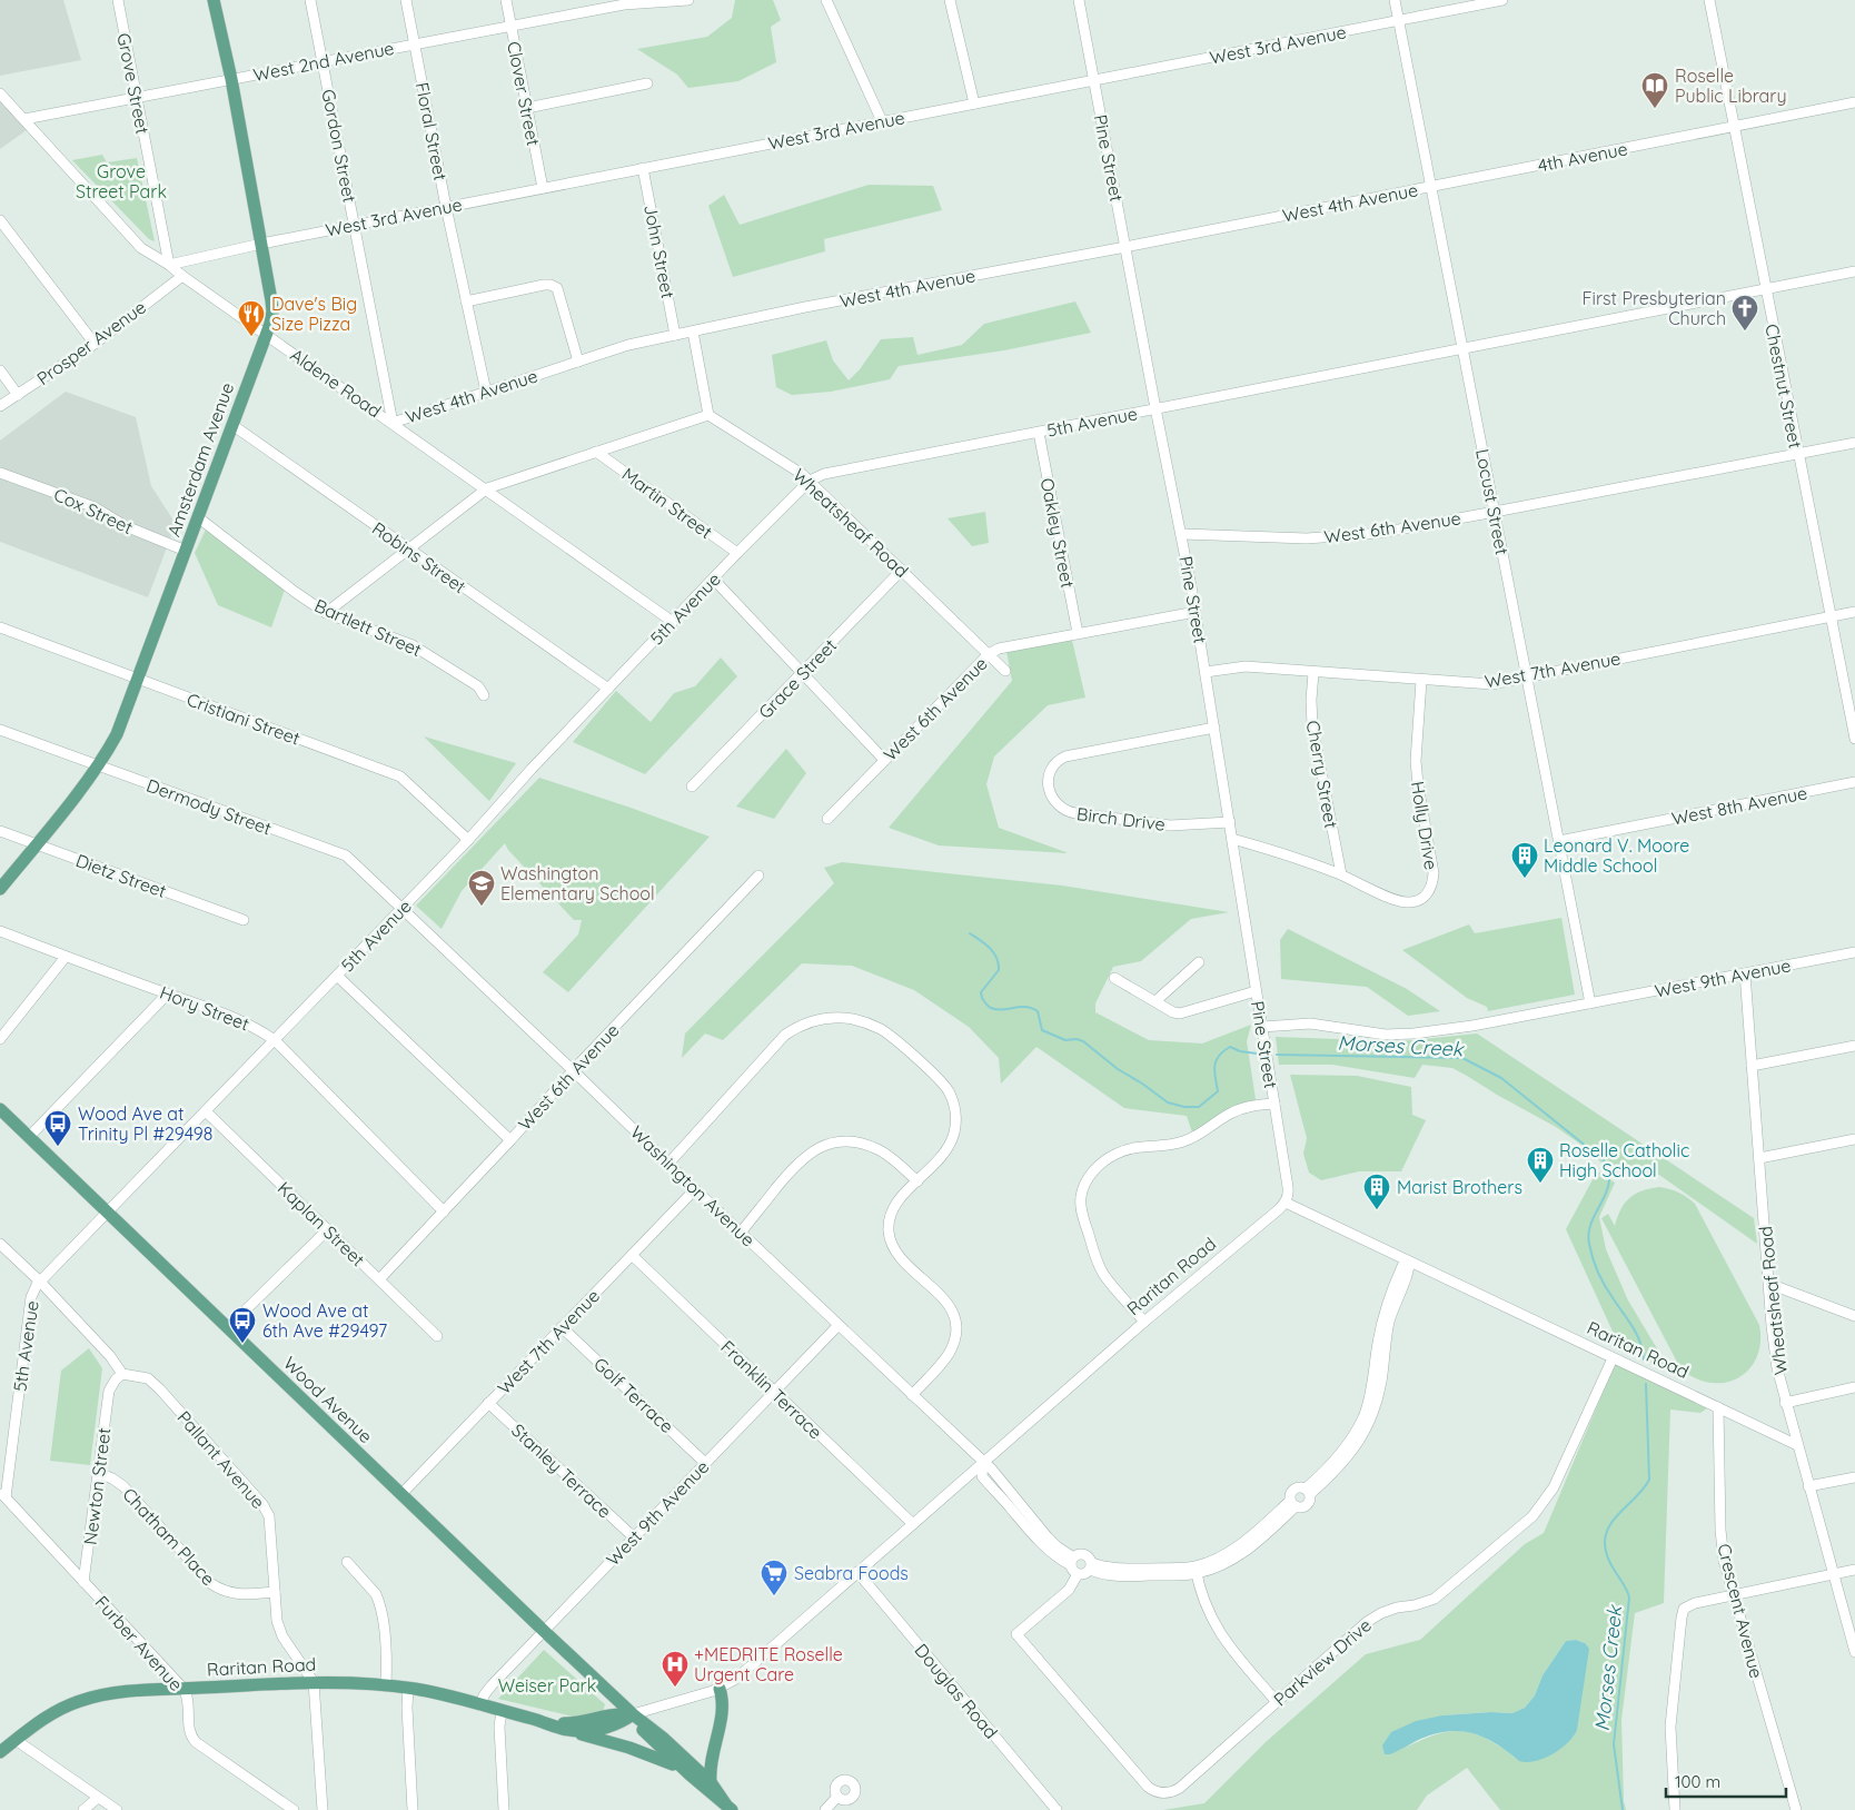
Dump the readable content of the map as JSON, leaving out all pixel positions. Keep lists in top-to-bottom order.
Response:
{
  "streets": {
    "main road": ["Amsterdam Avenue", "Raritan Road", "Wood Avenue"],
    "street": [
      "West 3rd Avenue",
      "West 2nd Avenue",
      "Grove Street",
      "Clover Street",
      "Floral Street",
      "Gordon Street",
      "4th Avenue",
      "Pine Street",
      "West 4th Avenue",
      "John Street",
      "Prosper Avenue",
      "Aldene Road",
      "Chestnut Street",
      "5th Avenue",
      "Locust Street",
      "Martin Street",
      "Cox Street",
      "Wheatsheaf Road",
      "West 6th Avenue",
      "Oakley Street",
      "Robins Street",
      "Bartlett Street",
      "West 7th Avenue",
      "Grace Street",
      "Cristiani Street",
      "Cherry Street",
      "West 8th Avenue",
      "Dermody Street",
      "Birch Drive",
      "Holly Drive",
      "Dietz Street",
      "West 9th Avenue",
      "Hory Street",
      "Washington Avenue",
      "Kaplan Street",
      "Franklin Terrace",
      "Golf Terrace",
      "Pallant Avenue",
      "Stanley Terrace",
      "Newton Street",
      "Chatham Place",
      "Crescent Avenue",
      "Furber Avenue",
      "Parkview Drive",
      "Douglas Road"
    ]
  },
  "crossings": [
    ["West 3rd Avenue", "Grove Street"],
    ["West 3rd Avenue", "Clover Street"],
    ["West 3rd Avenue", "Floral Street"],
    ["West 3rd Avenue", "Gordon Street"],
    ["West 3rd Avenue", "Pine Street"],
    ["West 3rd Avenue", "John Street"],
    ["West 3rd Avenue", "Aldene Road"],
    ["West 3rd Avenue", "Amsterdam Avenue"],
    ["West 3rd Avenue", "Locust Street"],
    ["West 2nd Avenue", "Grove Street"],
    ["West 2nd Avenue", "Clover Street"],
    ["West 2nd Avenue", "Floral Street"],
    ["West 2nd Avenue", "Gordon Street"],
    ["West 2nd Avenue", "Aldene Road"],
    ["West 2nd Avenue", "Amsterdam Avenue"],
    ["Grove Street", "Aldene Road"],
    ["Floral Street", "West 4th Avenue"],
    ["Gordon Street", "West 4th Avenue"],
    ["Gordon Street", "Aldene Road"],
    ["4th Avenue", "West 4th Avenue"],
    ["4th Avenue", "Chestnut Street"],
    ["4th Avenue", "Locust Street"],
    ["Pine Street", "West 4th Avenue"],
    ["Pine Street", "5th Avenue"],
    ["Pine Street", "West 6th Avenue"],
    ["Pine Street", "West 7th Avenue"],
    ["Pine Street", "Birch Drive"],
    ["Pine Street", "Holly Drive"],
    ["Pine Street", "West 9th Avenue"],
    ["Pine Street", "Raritan Road"],
    ["West 4th Avenue", "John Street"],
    ["West 4th Avenue", "Aldene Road"],
    ["West 4th Avenue", "Locust Street"],
    ["Prosper Avenue", "Aldene Road"],
    ["Aldene Road", "5th Avenue"],
    ["Aldene Road", "Amsterdam Avenue"],
    ["Chestnut Street", "5th Avenue"],
    ["Chestnut Street", "West 6th Avenue"],
    ["Chestnut Street", "West 7th Avenue"],
    ["5th Avenue", "Locust Street"],
    ["5th Avenue", "Martin Street"],
    ["5th Avenue", "Wheatsheaf Road"],
    ["5th Avenue", "Oakley Street"],
    ["5th Avenue", "Robins Street"],
    ["5th Avenue", "Cristiani Street"],
    ["5th Avenue", "Dermody Street"],
    ["5th Avenue", "Hory Street"],
    ["5th Avenue", "Washington Avenue"],
    ["5th Avenue", "Kaplan Street"],
    ["5th Avenue", "Wood Avenue"],
    ["5th Avenue", "Furber Avenue"],
    ["Amsterdam Avenue", "Cox Street"],
    ["Amsterdam Avenue", "Robins Street"],
    ["Amsterdam Avenue", "Bartlett Street"],
    ["Amsterdam Avenue", "Cristiani Street"],
    ["Amsterdam Avenue", "Dermody Street"],
    ["Amsterdam Avenue", "Dietz Street"],
    ["Locust Street", "West 6th Avenue"],
    ["Locust Street", "West 7th Avenue"],
    ["Locust Street", "West 8th Avenue"],
    ["Locust Street", "West 9th Avenue"],
    ["Wheatsheaf Road", "West 6th Avenue"],
    ["Wheatsheaf Road", "Grace Street"],
    ["Wheatsheaf Road", "West 9th Avenue"],
    ["Wheatsheaf Road", "Raritan Road"],
    ["West 6th Avenue", "Oakley Street"],
    ["West 6th Avenue", "Hory Street"],
    ["West 6th Avenue", "Washington Avenue"],
    ["West 6th Avenue", "Kaplan Street"],
    ["West 7th Avenue", "Cherry Street"],
    ["West 7th Avenue", "Holly Drive"],
    ["West 7th Avenue", "Washington Avenue"],
    ["West 7th Avenue", "Franklin Terrace"],
    ["West 7th Avenue", "Golf Terrace"],
    ["West 7th Avenue", "Wood Avenue"],
    ["West 7th Avenue", "Stanley Terrace"],
    ["Cherry Street", "Holly Drive"],
    ["Dermody Street", "Washington Avenue"],
    ["West 9th Avenue", "Washington Avenue"],
    ["West 9th Avenue", "Raritan Road"],
    ["West 9th Avenue", "Franklin Terrace"],
    ["West 9th Avenue", "Golf Terrace"],
    ["West 9th Avenue", "Wood Avenue"],
    ["West 9th Avenue", "Stanley Terrace"],
    ["Washington Avenue", "Raritan Road"],
    ["Washington Avenue", "Parkview Drive"],
    ["Raritan Road", "Franklin Terrace"],
    ["Raritan Road", "Wood Avenue"],
    ["Raritan Road", "Pallant Avenue"],
    ["Raritan Road", "Crescent Avenue"],
    ["Raritan Road", "Furber Avenue"],
    ["Raritan Road", "Parkview Drive"],
    ["Raritan Road", "Douglas Road"],
    ["Pallant Avenue", "Newton Street"],
    ["Pallant Avenue", "Chatham Place"],
    ["Newton Street", "Chatham Place"],
    ["Newton Street", "Furber Avenue"]
  ],
  "water": ["Morses Creek"],
  "parks": ["Grove Street Park", "Weiser Park"],
  "places": {
    "library": ["Roselle Public Library"],
    "church": ["First Presbyterian Church"],
    "restaurant": ["Dave's Big Size Pizza"],
    "building": ["Leonard V. Moore Middle School", "Roselle Catholic High School", "Marist Brothers"],
    "school or university": ["Washington Elementary School"],
    "bus stop": ["Wood Ave at Trinity Pl #29498", "Wood Ave at 6th Ave #29497"],
    "supermarket": ["Seabra Foods"],
    "hospital": ["+MEDRITE Roselle Urgent Care"]
  },
  "scale_bar": "100 m"
}
